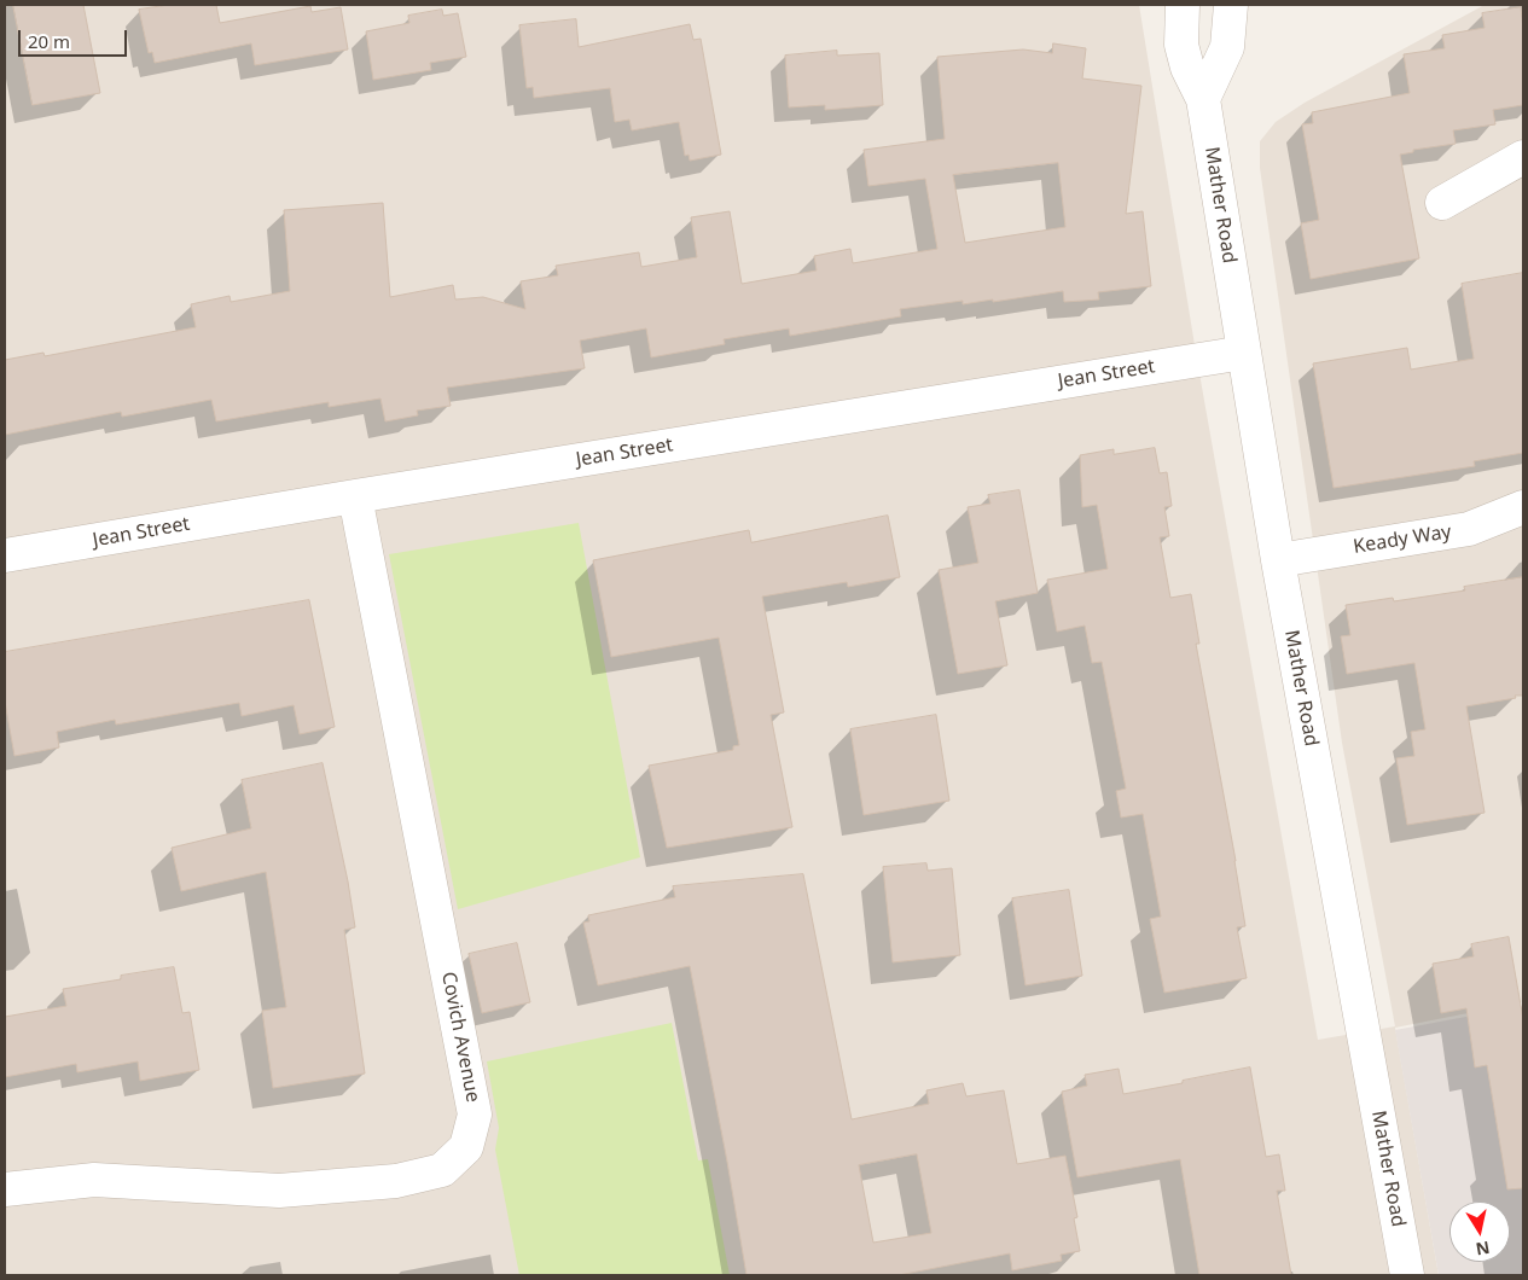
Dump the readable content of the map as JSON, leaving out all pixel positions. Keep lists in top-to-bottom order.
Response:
{
  "streets": {
    "street": [
      "Mather Road",
      "Jean Street",
      "Keady Way",
      "Covich Avenue"
    ]
  },
  "crossings": [
    ["Mather Road", "Jean Street"],
    ["Mather Road", "Keady Way"],
    ["Jean Street", "Covich Avenue"]
  ],
  "scale_bar": "20 m",
  "north": "bottom"
}
